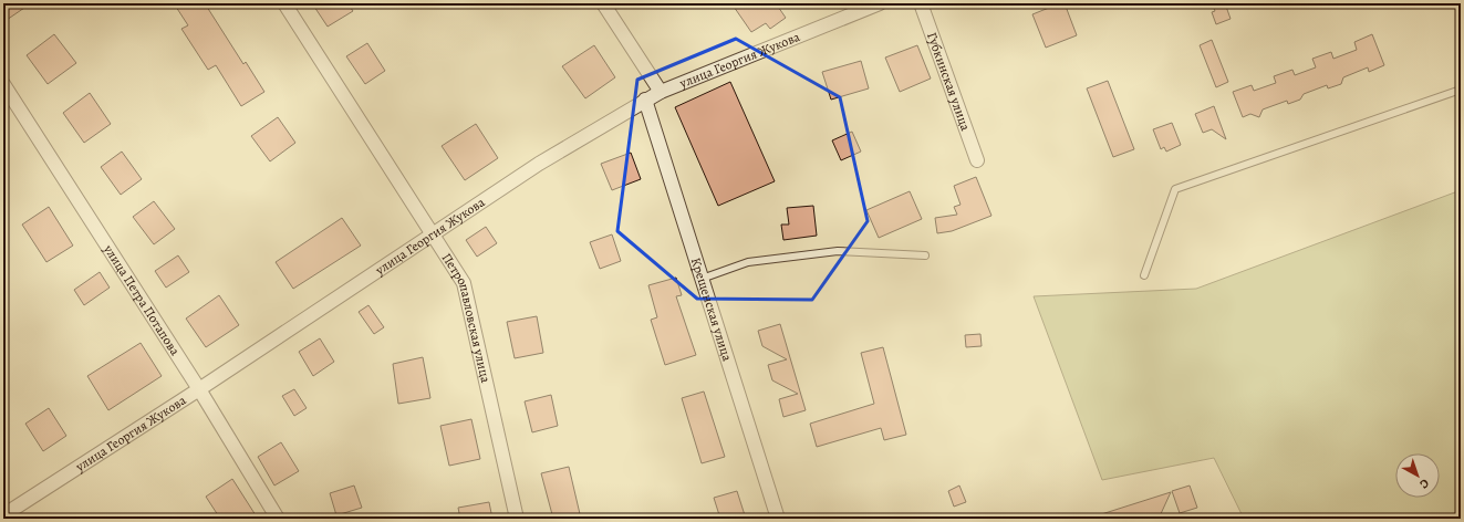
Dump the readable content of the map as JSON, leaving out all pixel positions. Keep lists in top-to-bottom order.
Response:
{
  "streets": {
    "street": [
      "улица Георгия Жукова",
      "Губкинская улица",
      "улица Петра Потапова",
      "Крещенская улица",
      "Петропавловская улица"
    ]
  },
  "crossings": [
    ["улица Георгия Жукова", "улица Петра Потапова"],
    ["улица Георгия Жукова", "Крещенская улица"],
    ["улица Георгия Жукова", "Петропавловская улица"]
  ],
  "north": "bottom right"
}
